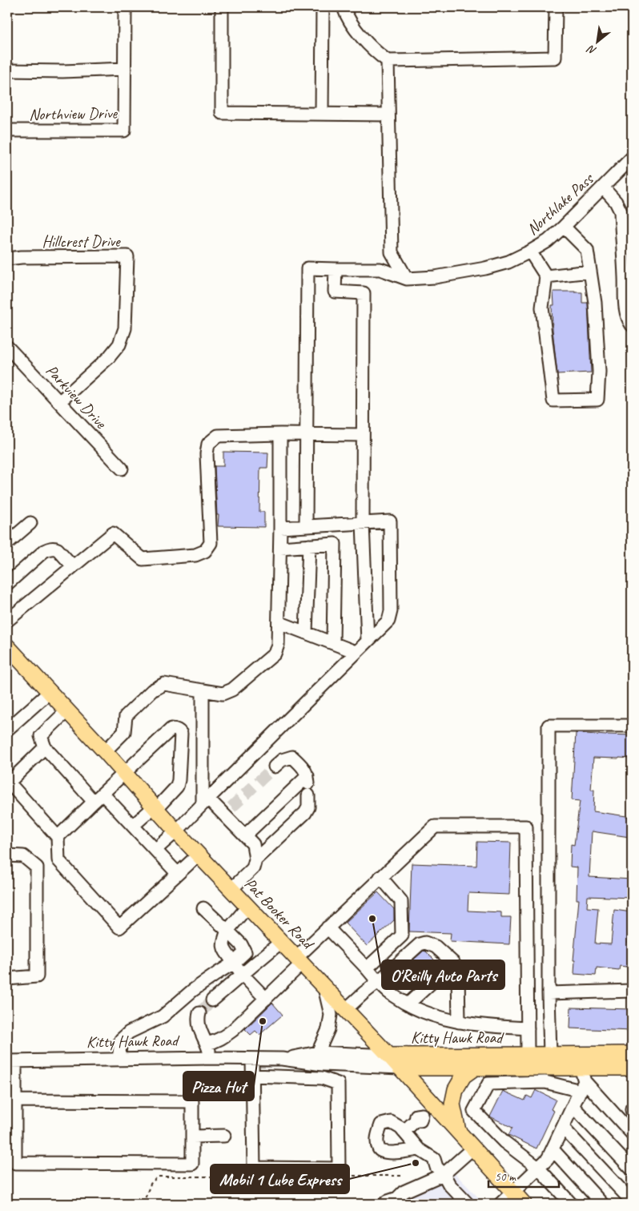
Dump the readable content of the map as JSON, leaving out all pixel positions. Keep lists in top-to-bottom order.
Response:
{
  "streets": {
    "main road": ["Pat Booker Road", "Kitty Hawk Road"],
    "street": [
      "Northview Drive",
      "Northlake Pass",
      "Hillcrest Drive",
      "Parkview Drive"
    ]
  },
  "crossings": [
    ["Hillcrest Drive", "Parkview Drive"],
    ["Pat Booker Road", "Kitty Hawk Road"]
  ],
  "places": ["O'Reilly Auto Parts", "Pizza Hut", "Mobil 1 Lube Express"],
  "scale_bar": "50 m",
  "north": "bottom left"
}
